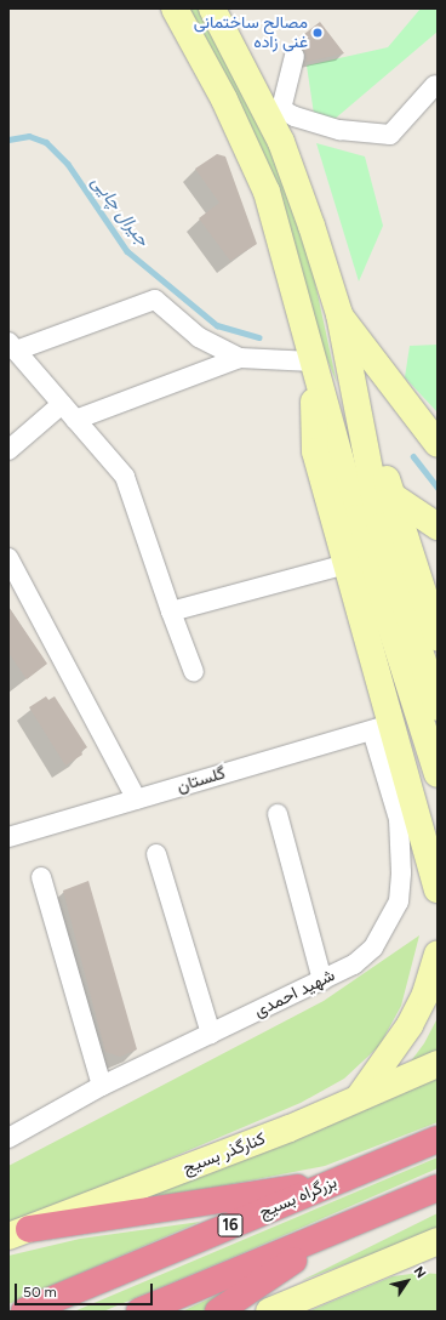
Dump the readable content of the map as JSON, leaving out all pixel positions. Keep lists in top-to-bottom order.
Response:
{
  "streets": {
    "highway": ["بزرگراه بسیج", "16"],
    "main road": ["کنارگذر بسیج"],
    "street": ["گلستان", "شهید احمدی"]
  },
  "crossings": [
    ["گلستان", "شهید احمدی"]
  ],
  "water": ["جیرال چایی"],
  "places": ["مصالح ساختمانی غنی زاده"],
  "scale_bar": "50 m",
  "north": "top right"
}
